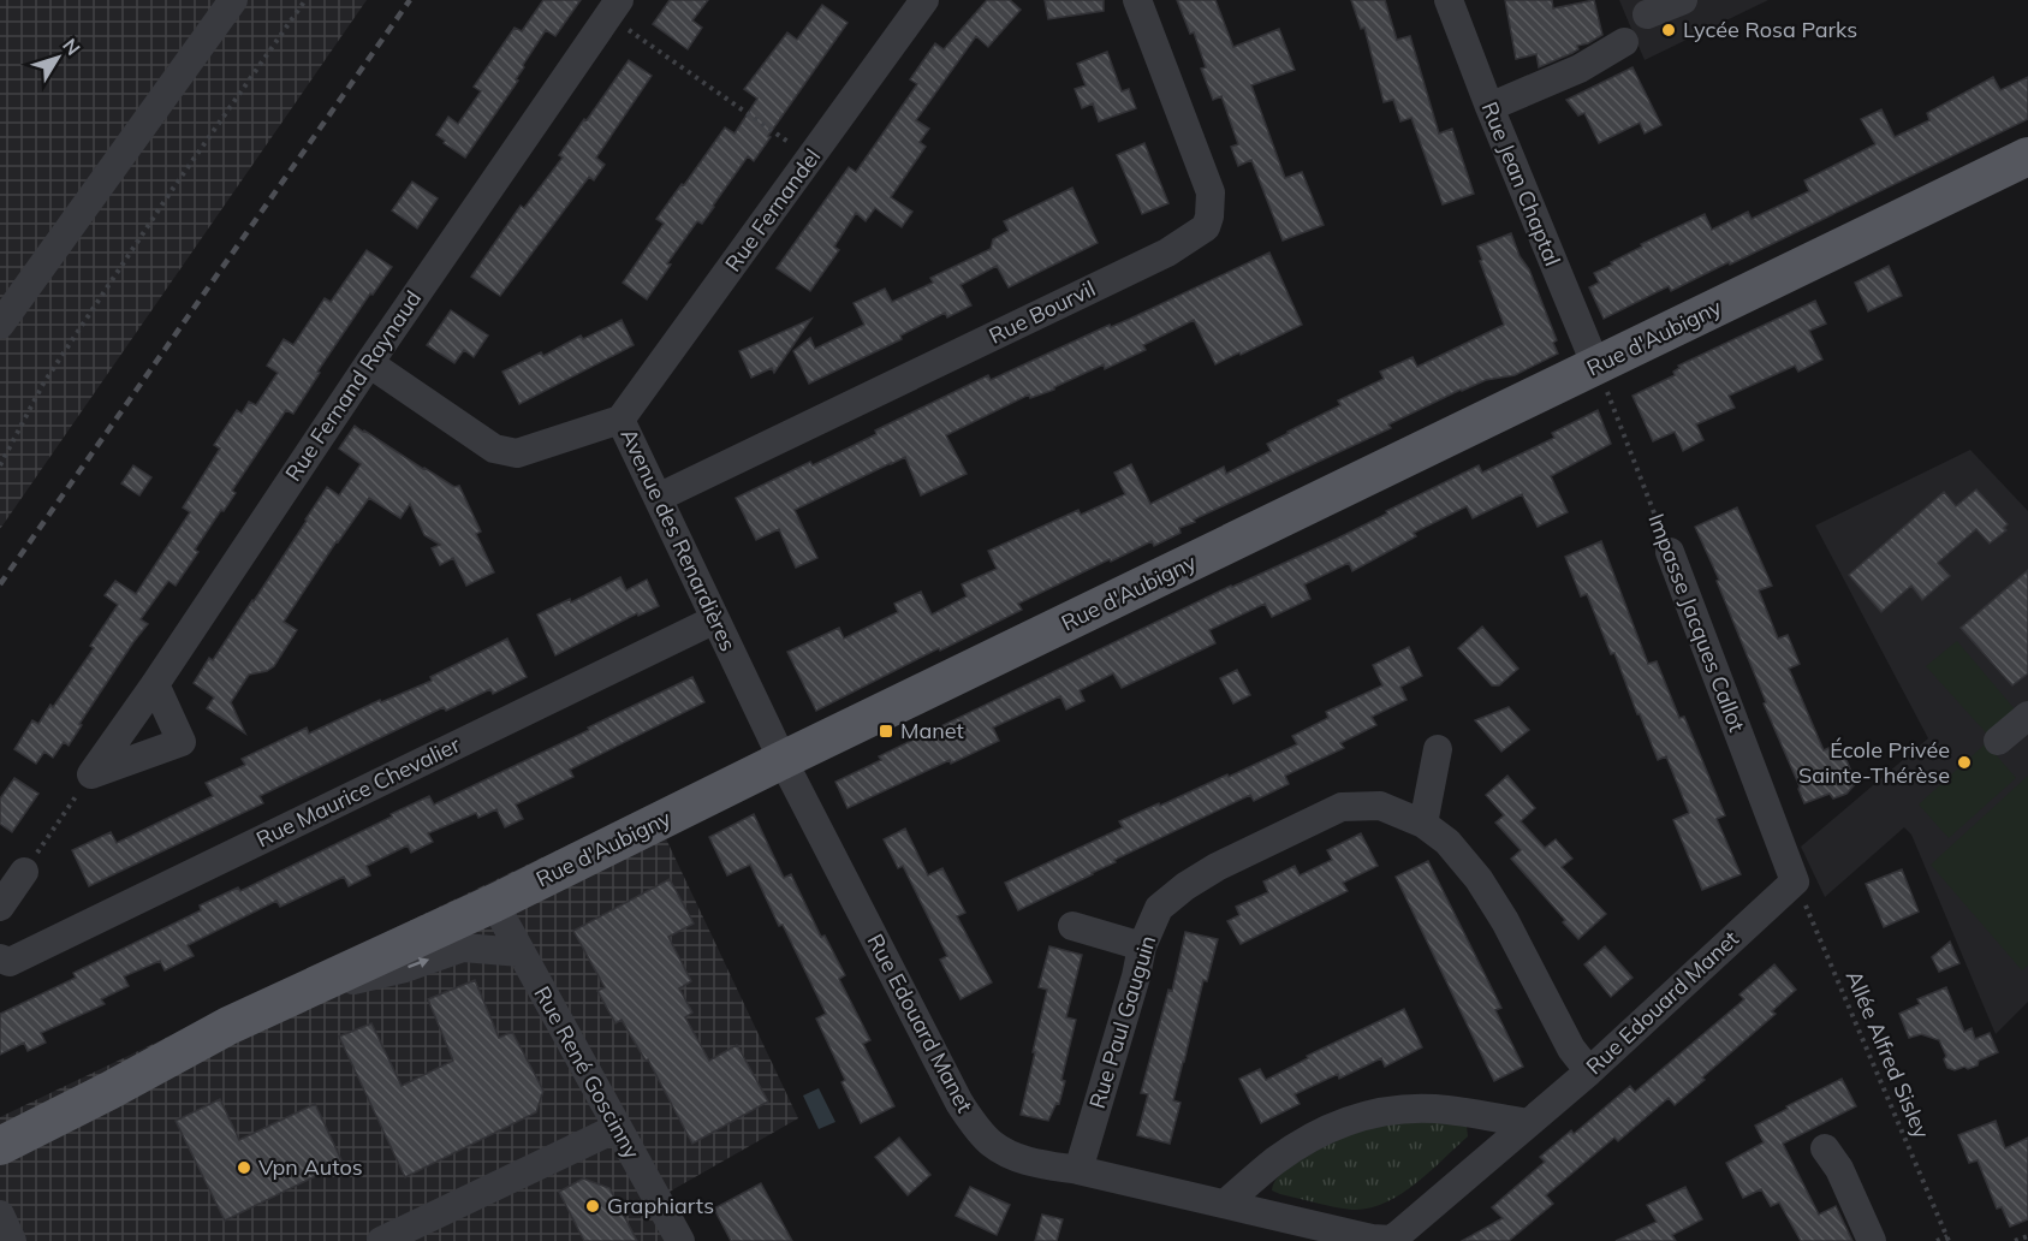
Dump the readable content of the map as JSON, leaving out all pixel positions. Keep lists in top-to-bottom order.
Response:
{
  "streets": {
    "main road": ["Rue d'Aubigny"],
    "street": [
      "Rue Jean Chaptal",
      "Rue Fernandel",
      "Rue Bourvil",
      "Rue Fernand Raynaud",
      "Avenue des Renardières",
      "Impasse Jacques Callot",
      "Rue Maurice Chevalier",
      "Rue Edouard Manet",
      "Rue Paul Gauguin",
      "Rue René Goscinny"
    ],
    "path": ["Allée Alfred Sisley"]
  },
  "crossings": [
    ["Rue Jean Chaptal", "Rue d'Aubigny"],
    ["Rue Jean Chaptal", "Impasse Jacques Callot"],
    ["Rue Fernandel", "Avenue des Renardières"],
    ["Rue Bourvil", "Avenue des Renardières"],
    ["Rue d'Aubigny", "Avenue des Renardières"],
    ["Rue d'Aubigny", "Impasse Jacques Callot"],
    ["Rue d'Aubigny", "Rue Edouard Manet"],
    ["Rue d'Aubigny", "Rue René Goscinny"],
    ["Rue Fernand Raynaud", "Avenue des Renardières"],
    ["Avenue des Renardières", "Rue Maurice Chevalier"],
    ["Avenue des Renardières", "Rue Edouard Manet"],
    ["Impasse Jacques Callot", "Rue Edouard Manet"],
    ["Impasse Jacques Callot", "Allée Alfred Sisley"],
    ["Rue Edouard Manet", "Rue Paul Gauguin"],
    ["Rue Edouard Manet", "Allée Alfred Sisley"]
  ],
  "places": {
    "other": [
      "Lycée Rosa Parks",
      "École Privée Sainte-Thérèse",
      "Vpn Autos",
      "Graphiarts"
    ],
    "transit": ["Manet"]
  },
  "north": "top right"
}
